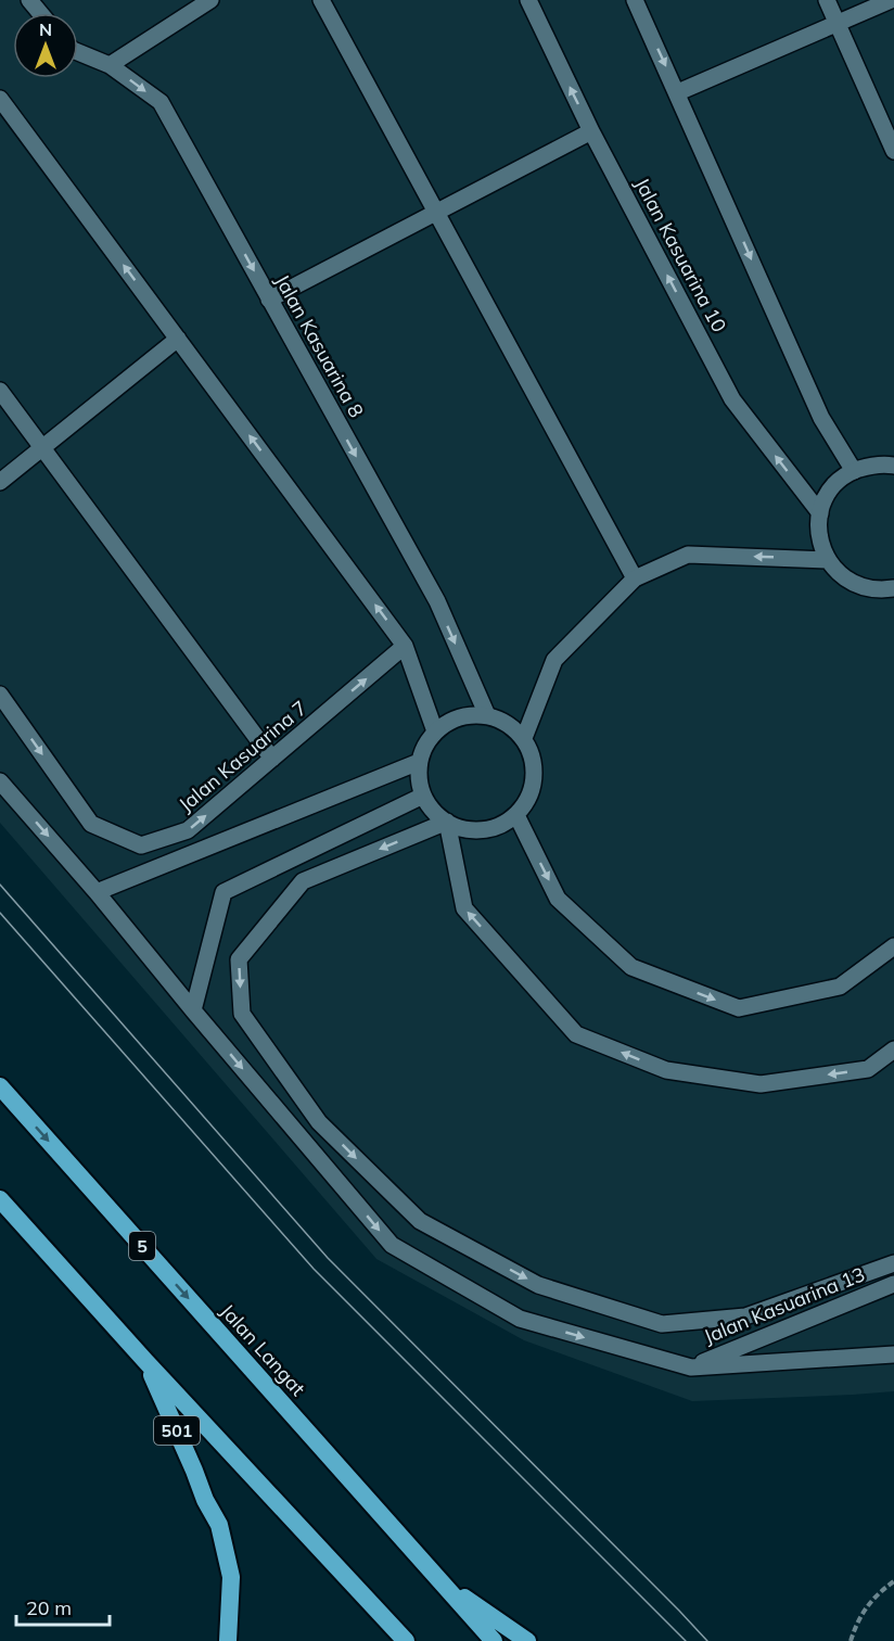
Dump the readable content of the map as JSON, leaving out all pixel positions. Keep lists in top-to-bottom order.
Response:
{
  "streets": {
    "highway": ["5", "Jalan Langat", "501"],
    "street": [
      "Jalan Kasuarina 10",
      "Jalan Kasuarina 8",
      "Jalan Kasuarina 7",
      "Jalan Kasuarina 13"
    ]
  },
  "crossings": [
    ["Jalan Kasuarina 8", "Jalan Kasuarina 13"]
  ],
  "scale_bar": "20 m",
  "north": "top"
}
